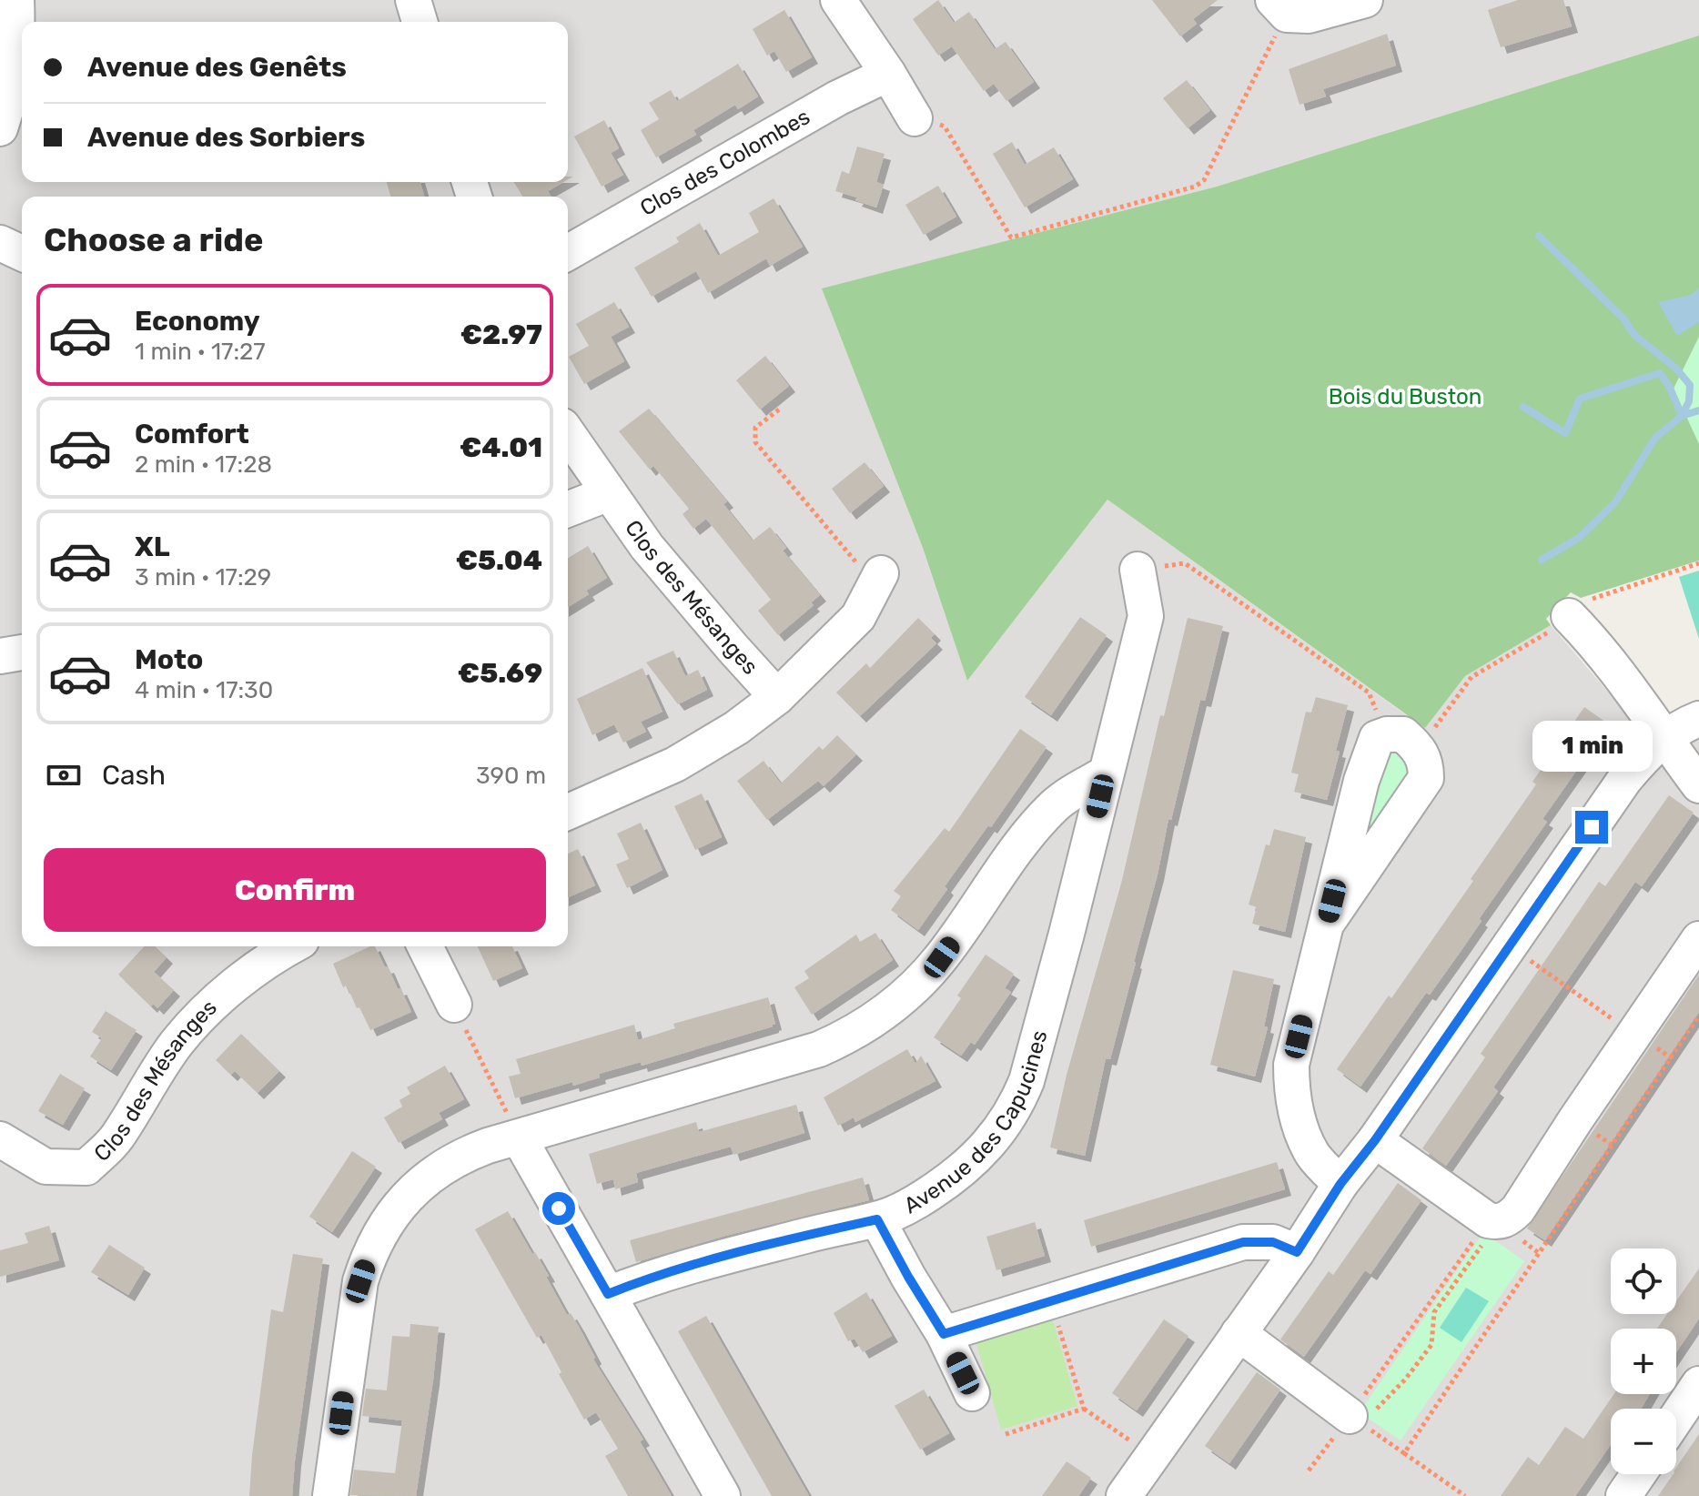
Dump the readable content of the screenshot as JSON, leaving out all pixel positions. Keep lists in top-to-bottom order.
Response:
{
  "streets": {
    "street": ["Clos des Colombes", "Clos des Mésanges", "Avenue des Capucines"]
  },
  "parks": ["Bois du Buston"],
  "page": {
    "banner": ["Avenue des Genêts", "Avenue des Sorbiers"],
    "heading": "Choose a ride",
    "list": [
      {
        "name": "Economy",
        "note": "1 min · 17:27",
        "value": "€2.97"
      },
      {
        "name": "Comfort",
        "note": "2 min · 17:28",
        "value": "€4.01"
      },
      {
        "name": "XL",
        "note": "3 min · 17:29",
        "value": "€5.04"
      },
      {
        "name": "Moto",
        "note": "4 min · 17:30",
        "value": "€5.69"
      }
    ],
    "bubble": "1 min",
    "pay": ["Cash", "390 m"],
    "buttons": "Confirm",
    "map_buttons": ["+", "−"]
  }
}
